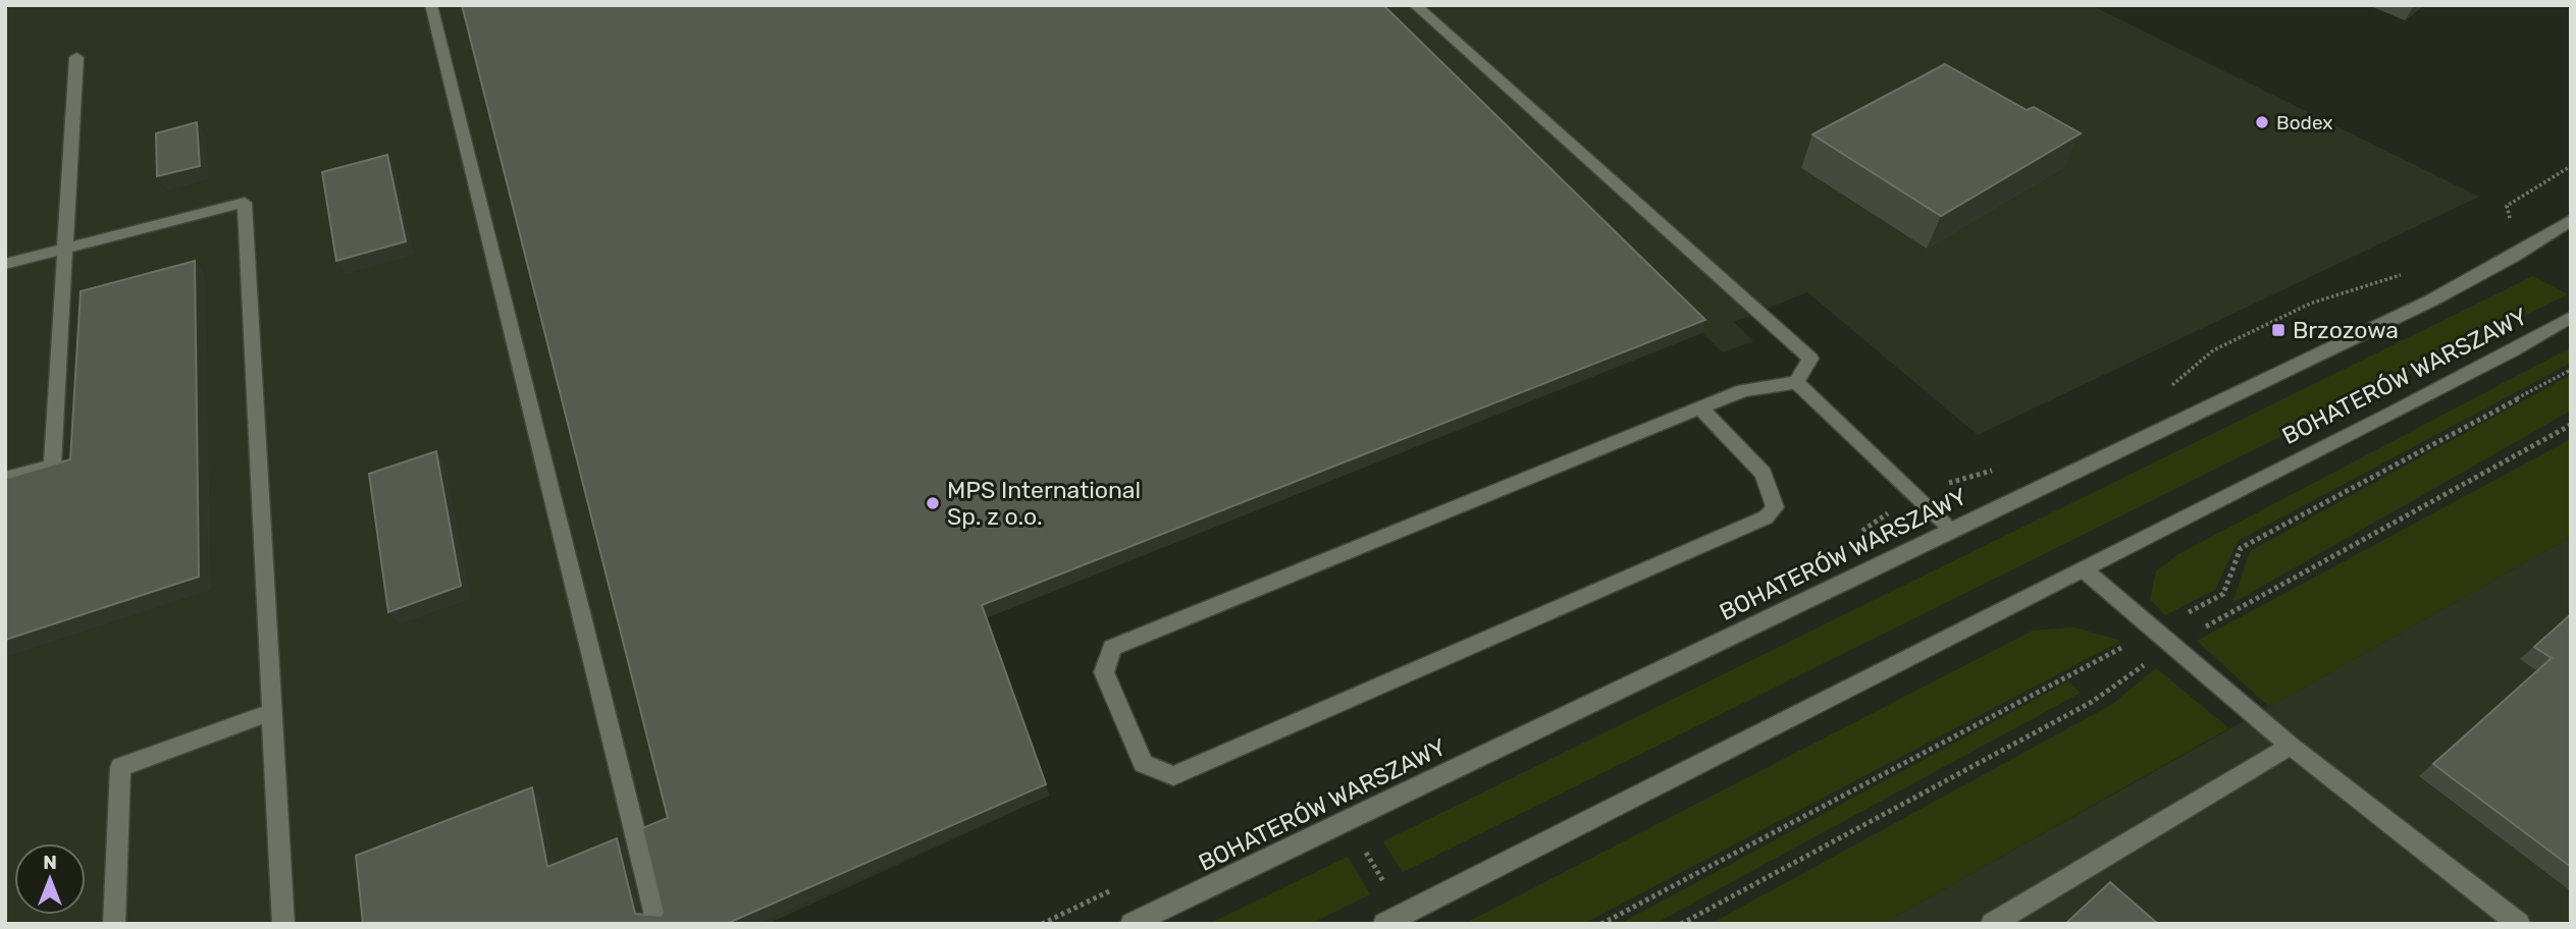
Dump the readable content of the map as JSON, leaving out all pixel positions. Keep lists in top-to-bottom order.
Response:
{
  "streets": {
    "street": ["BOHATERÓW WARSZAWY"]
  },
  "places": {
    "other": ["Bodex", "MPS International Sp. z o.o."],
    "transit": ["Brzozowa"]
  },
  "north": "top"
}
